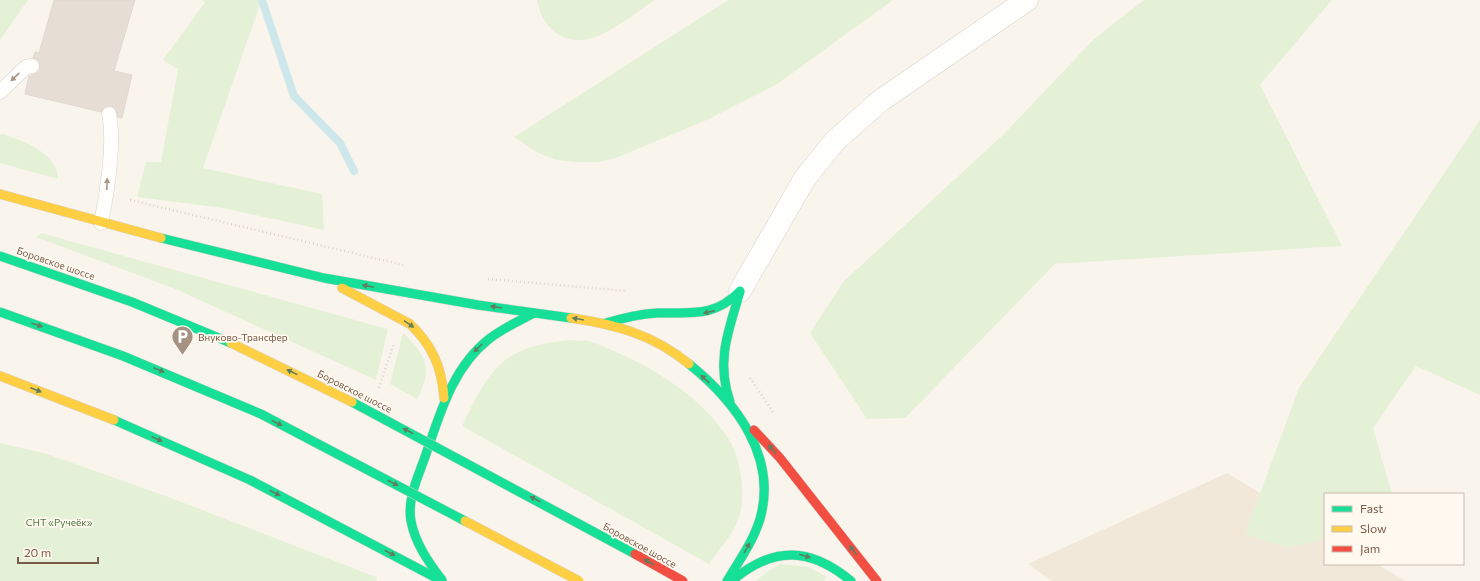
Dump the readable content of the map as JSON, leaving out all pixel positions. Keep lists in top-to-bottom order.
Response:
{
  "streets": {
    "main road": ["Боровское шоссе"]
  },
  "parks": ["СНТ «Ручеёк»"],
  "places": {
    "parking": ["Внуково-Трансфер"]
  },
  "legend": ["Fast", "Slow", "Jam"],
  "scale_bar": "20 m"
}
